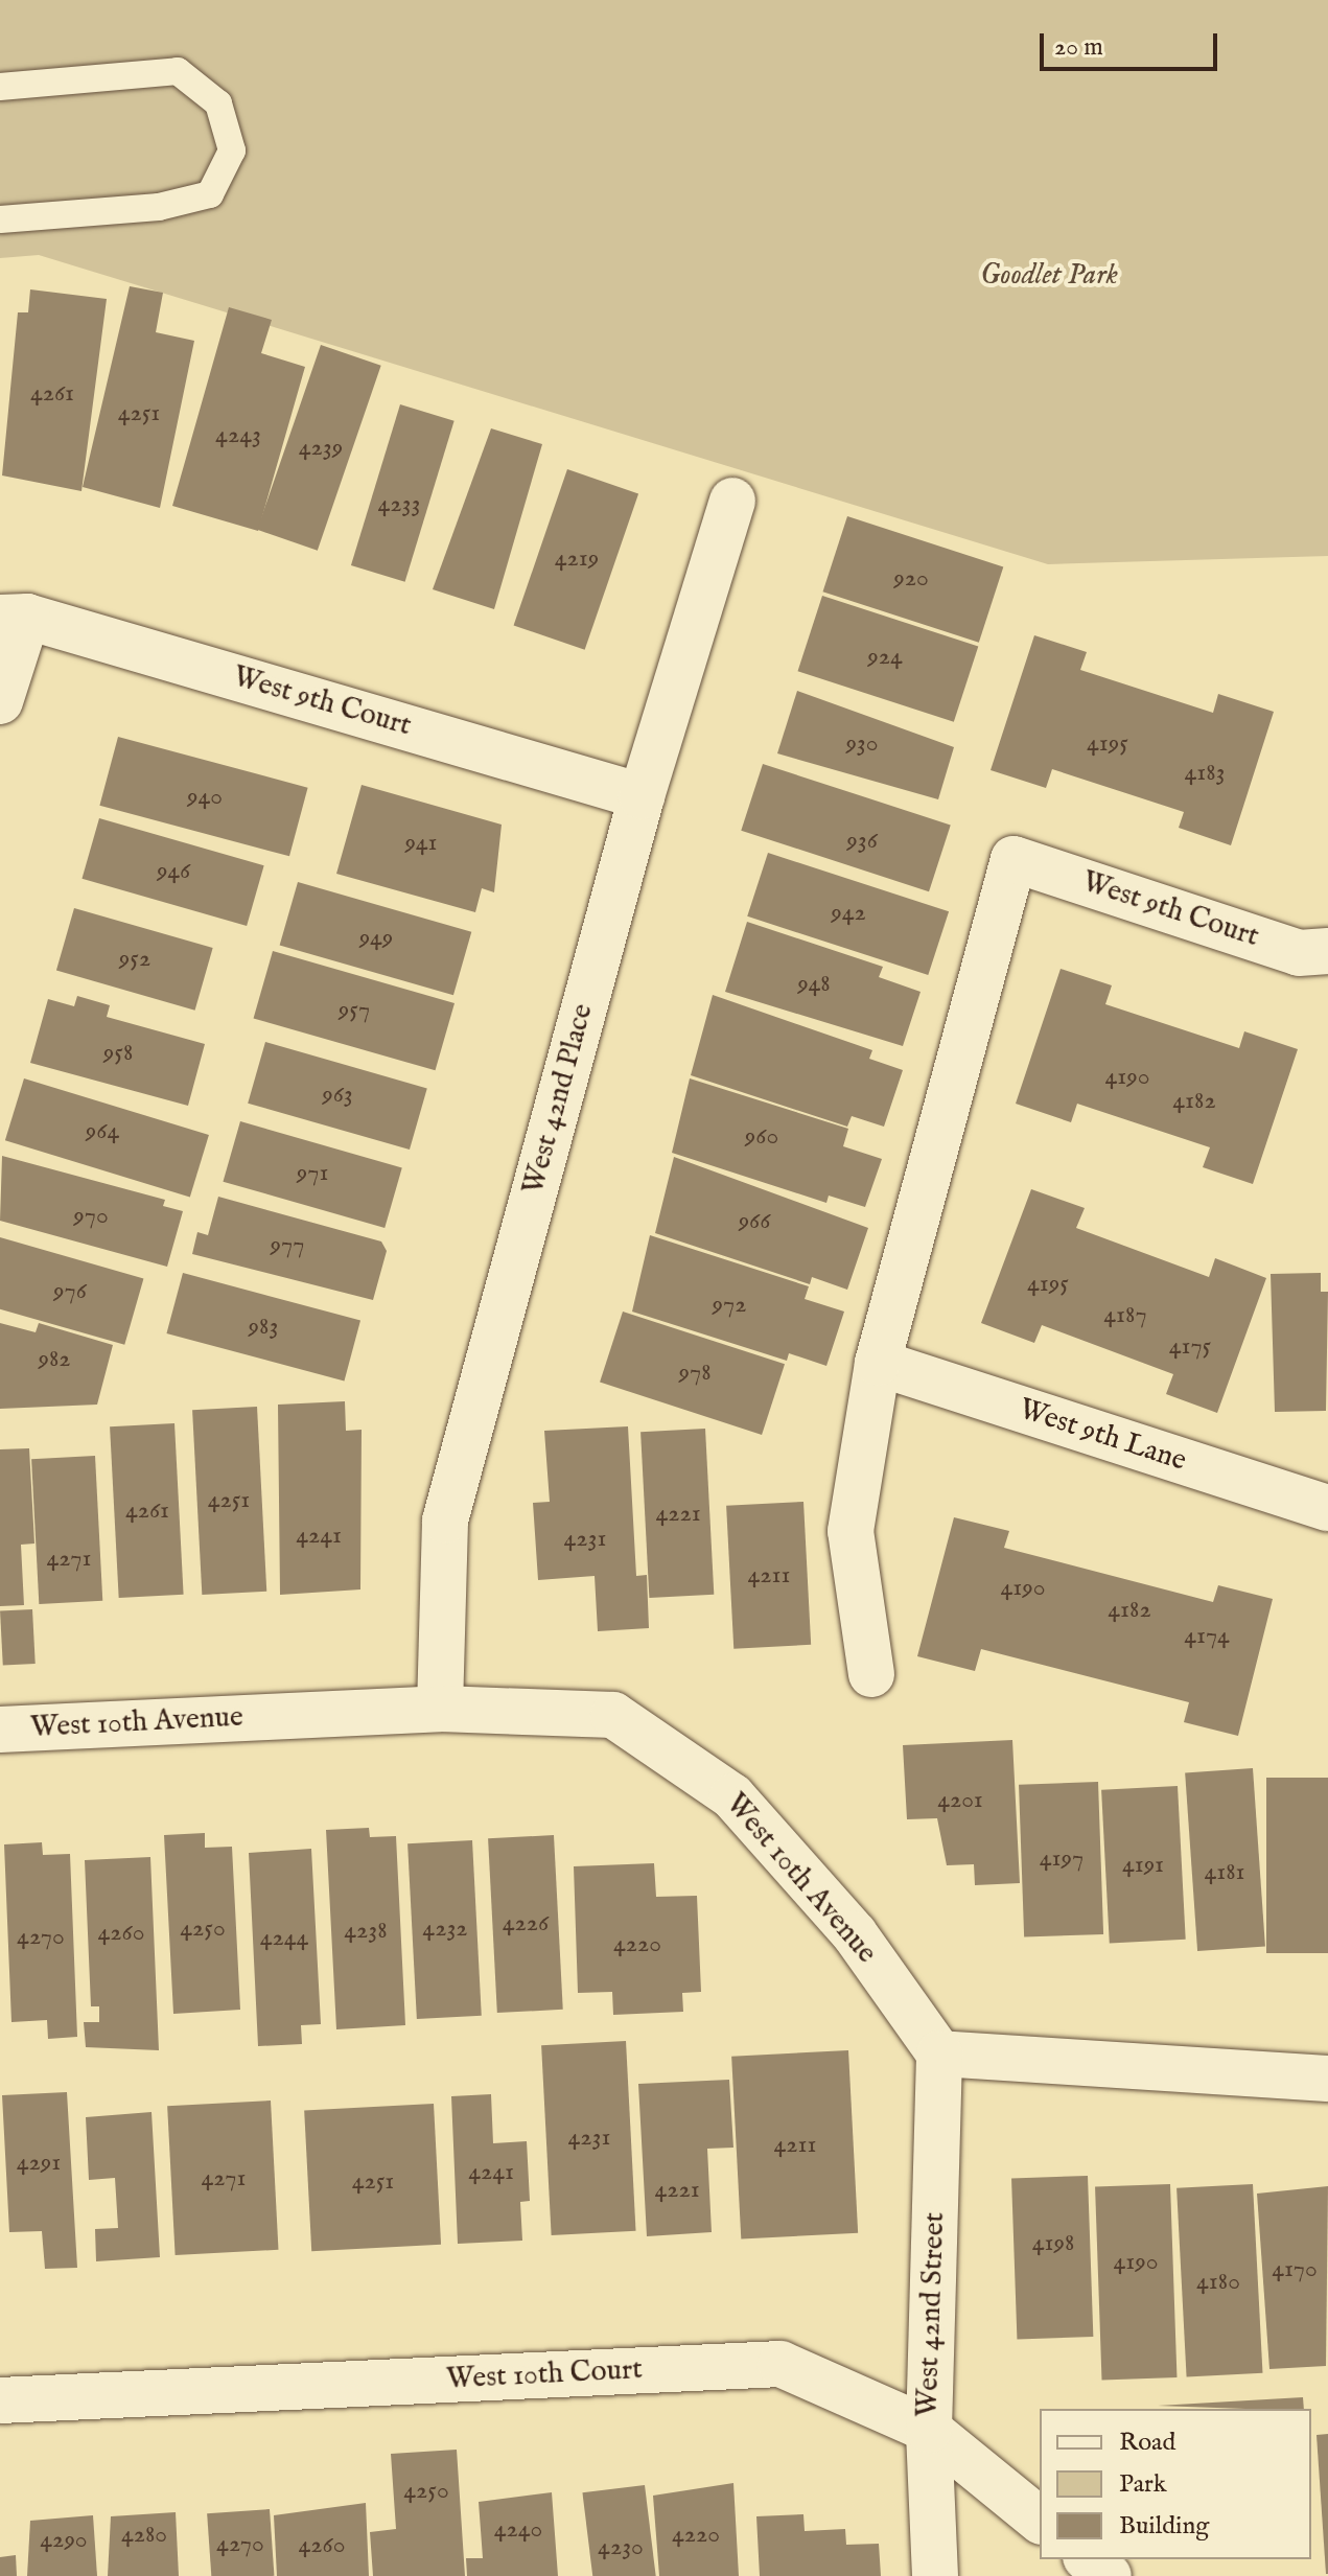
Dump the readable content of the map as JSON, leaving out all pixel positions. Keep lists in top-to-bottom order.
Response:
{
  "streets": {
    "street": [
      "West 9th Court",
      "West 42nd Place",
      "West 9th Lane",
      "West 10th Avenue",
      "West 42nd Street",
      "West 10th Court"
    ]
  },
  "crossings": [
    ["West 9th Court", "West 42nd Place"],
    ["West 9th Court", "West 9th Lane"],
    ["West 42nd Place", "West 10th Avenue"],
    ["West 10th Avenue", "West 42nd Street"],
    ["West 42nd Street", "West 10th Court"]
  ],
  "parks": ["Goodlet Park"],
  "house_numbers": [
    "4261",
    "4251",
    "4243",
    "4239",
    "4233",
    "4219",
    "920",
    "924",
    "930",
    "4195",
    "4183",
    "940",
    "936",
    "941",
    "946",
    "942",
    "949",
    "952",
    "948",
    "957",
    "958",
    "4190",
    "963",
    "4182",
    "964",
    "960",
    "971",
    "970",
    "966",
    "977",
    "4195",
    "976",
    "972",
    "4187",
    "983",
    "4175",
    "982",
    "978",
    "4251",
    "4261",
    "4221",
    "4241",
    "4231",
    "4271",
    "4211",
    "4190",
    "4182",
    "4174",
    "4201",
    "4197",
    "4191",
    "4181",
    "4226",
    "4250",
    "4232",
    "4238",
    "4260",
    "4270",
    "4244",
    "4220",
    "4231",
    "4211",
    "4291",
    "4241",
    "4271",
    "4251",
    "4221",
    "4198",
    "4190",
    "4170",
    "4180",
    "4250",
    "4240",
    "4280",
    "4220",
    "4290",
    "4270",
    "4260",
    "4230"
  ],
  "legend": ["Road", "Park", "Building"],
  "scale_bar": "20 m"
}
